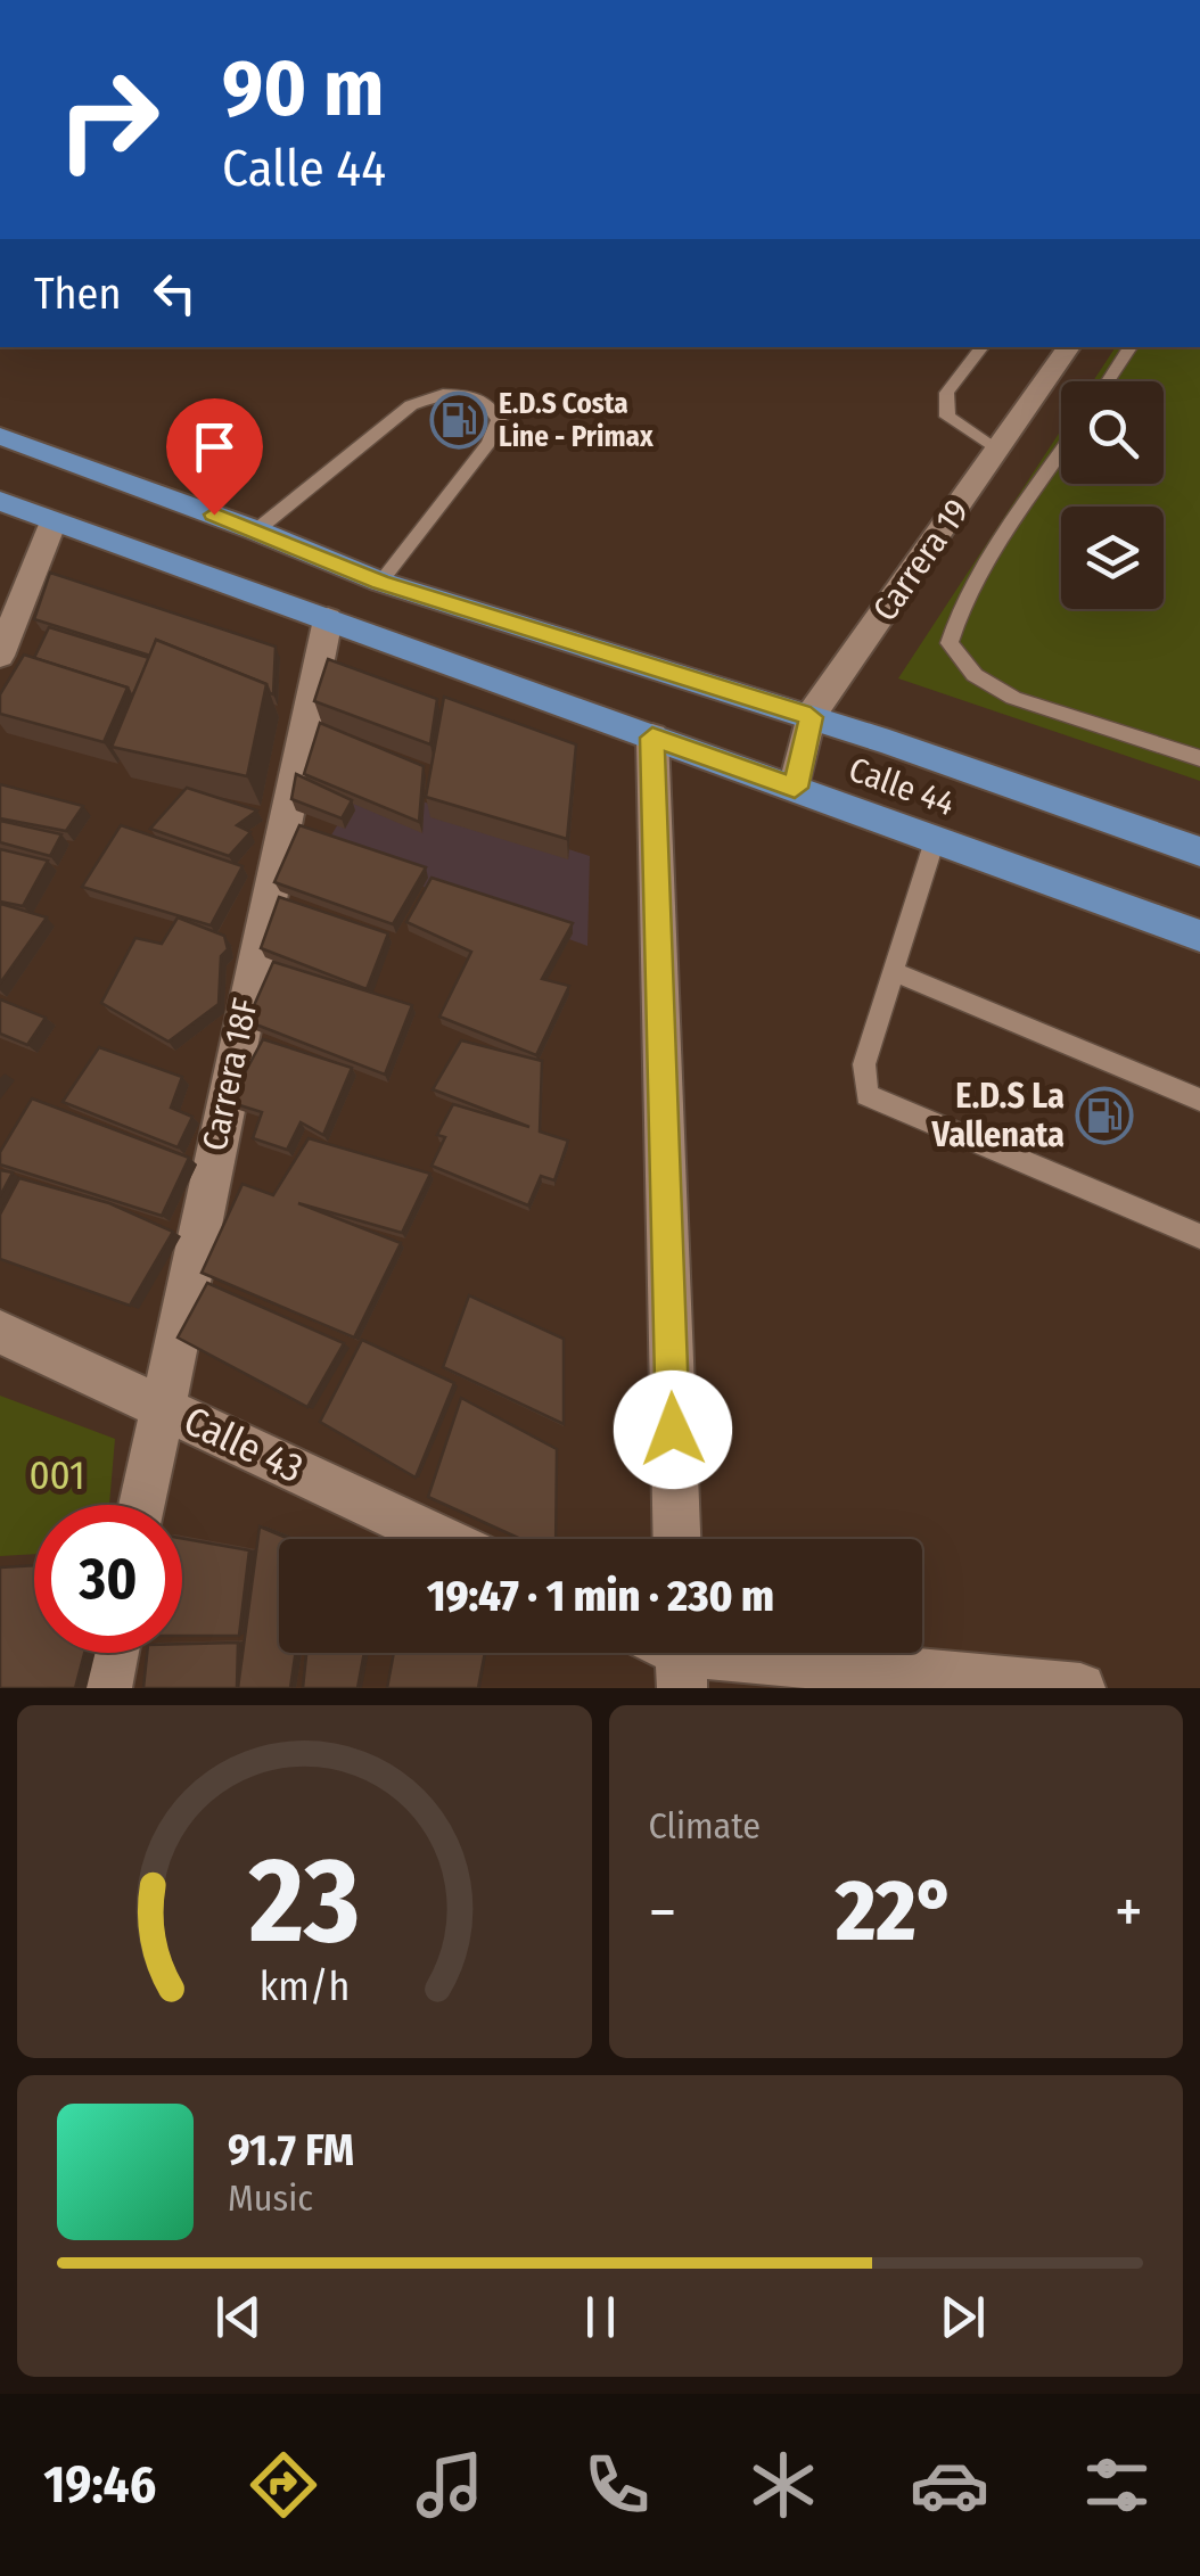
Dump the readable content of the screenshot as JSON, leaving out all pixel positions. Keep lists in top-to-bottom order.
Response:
{
  "streets": {
    "main road": ["Calle 44"],
    "street": ["Carrera 19", "Carrera 18F", "Calle 43"]
  },
  "crossings": [
    ["Carrera 19", "Calle 44"],
    ["Calle 44", "Carrera 18F"],
    ["Carrera 18F", "Calle 43"]
  ],
  "parks": ["001"],
  "places": {
    "fuel station": ["E.D.S Costa Line - Primax", "E.D.S La Vallenata"]
  },
  "page": {
    "turn": ["90 m", "Calle 44"],
    "then": "Then",
    "limit": "30",
    "trip": "19:47 · 1 min · 230 m",
    "tile": "Climate",
    "heat": ["−", "22°", "+"],
    "song": ["91.7 FM", "Music"],
    "tabs": "19:46",
    "gauge": ["23", "km/h"]
  }
}
